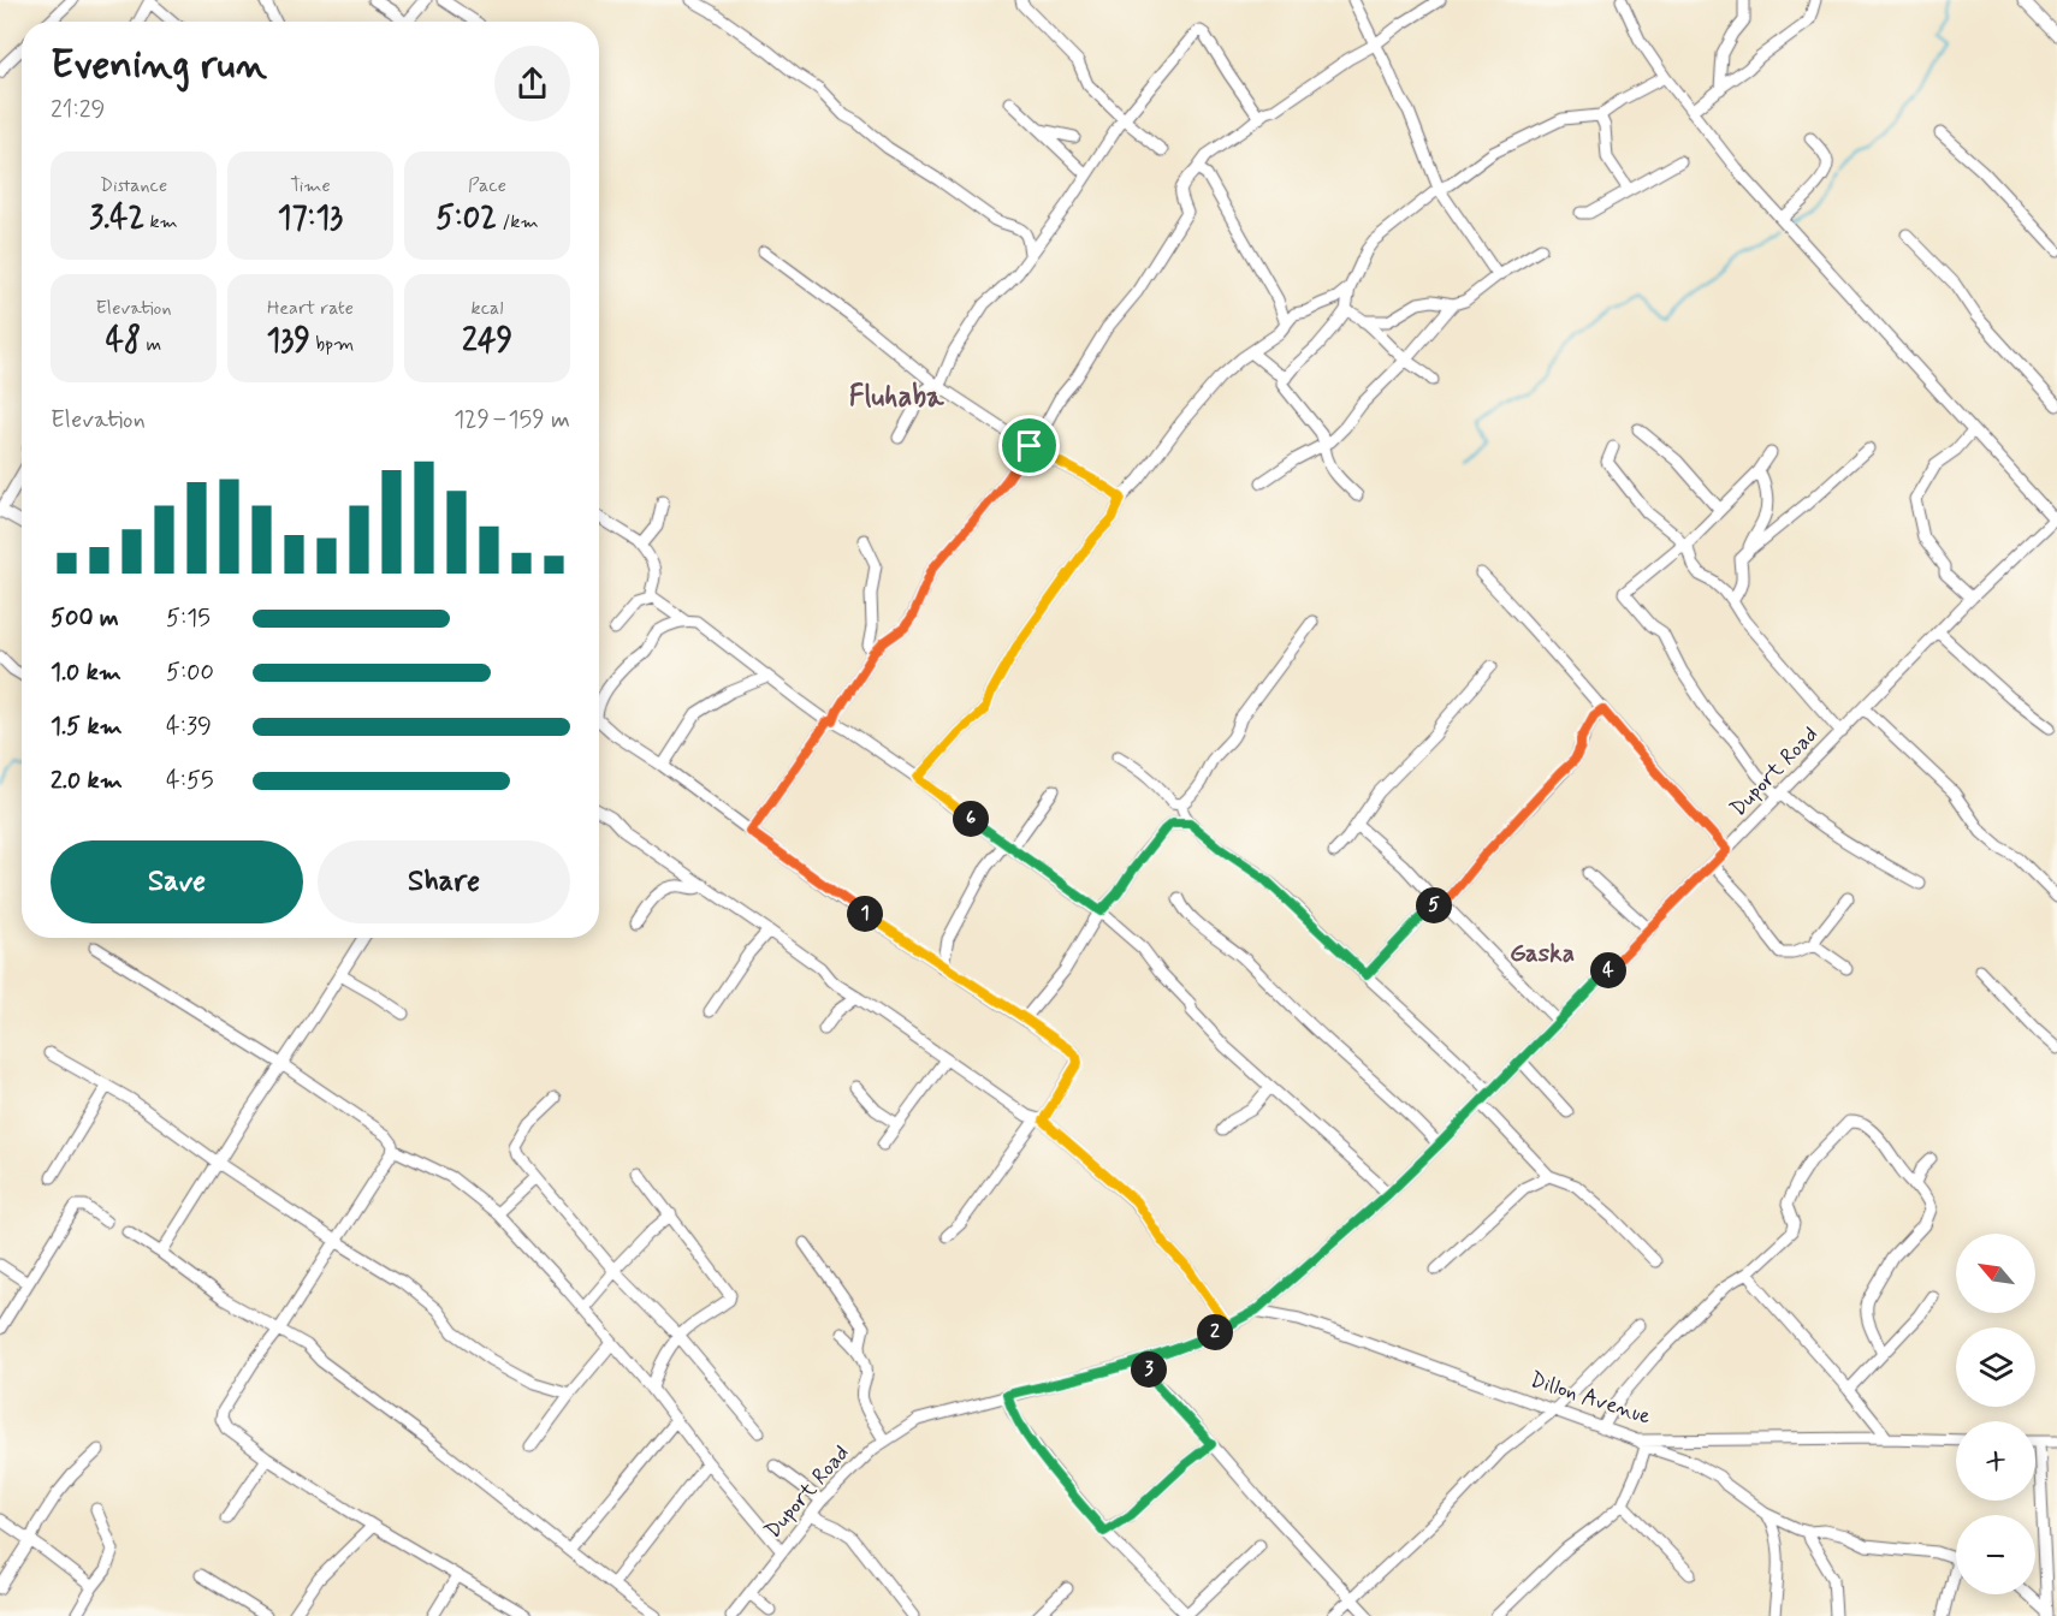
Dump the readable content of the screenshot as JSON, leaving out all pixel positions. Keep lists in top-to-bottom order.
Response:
{
  "streets": {
    "street": ["Duport Road", "Dillon Avenue"]
  },
  "crossings": [
    ["Duport Road", "Dillon Avenue"]
  ],
  "districts": ["Fluhaba", "Gaska"],
  "north": "top left",
  "page": {
    "heading": ["Evening run", "21:29"],
    "stats": [
      ["Distance", "3.42 km"],
      ["Time", "17:13"],
      ["Pace", "5:02 /km"],
      ["Elevation", "48 m"],
      ["Heart rate", "139 bpm"],
      ["kcal", "249"]
    ],
    "chart": ["Elevation", "129–159 m"],
    "list": [
      {
        "name": "500 m",
        "note": "5:15"
      },
      {
        "name": "1.0 km",
        "note": "5:00"
      },
      {
        "name": "1.5 km",
        "note": "4:39"
      },
      {
        "name": "2.0 km",
        "note": "4:55"
      }
    ],
    "pins": [
      "6",
      "5",
      "1",
      "4",
      "2",
      "3"
    ],
    "buttons": ["Save", "Share"],
    "map_buttons": ["+", "−"]
  }
}
